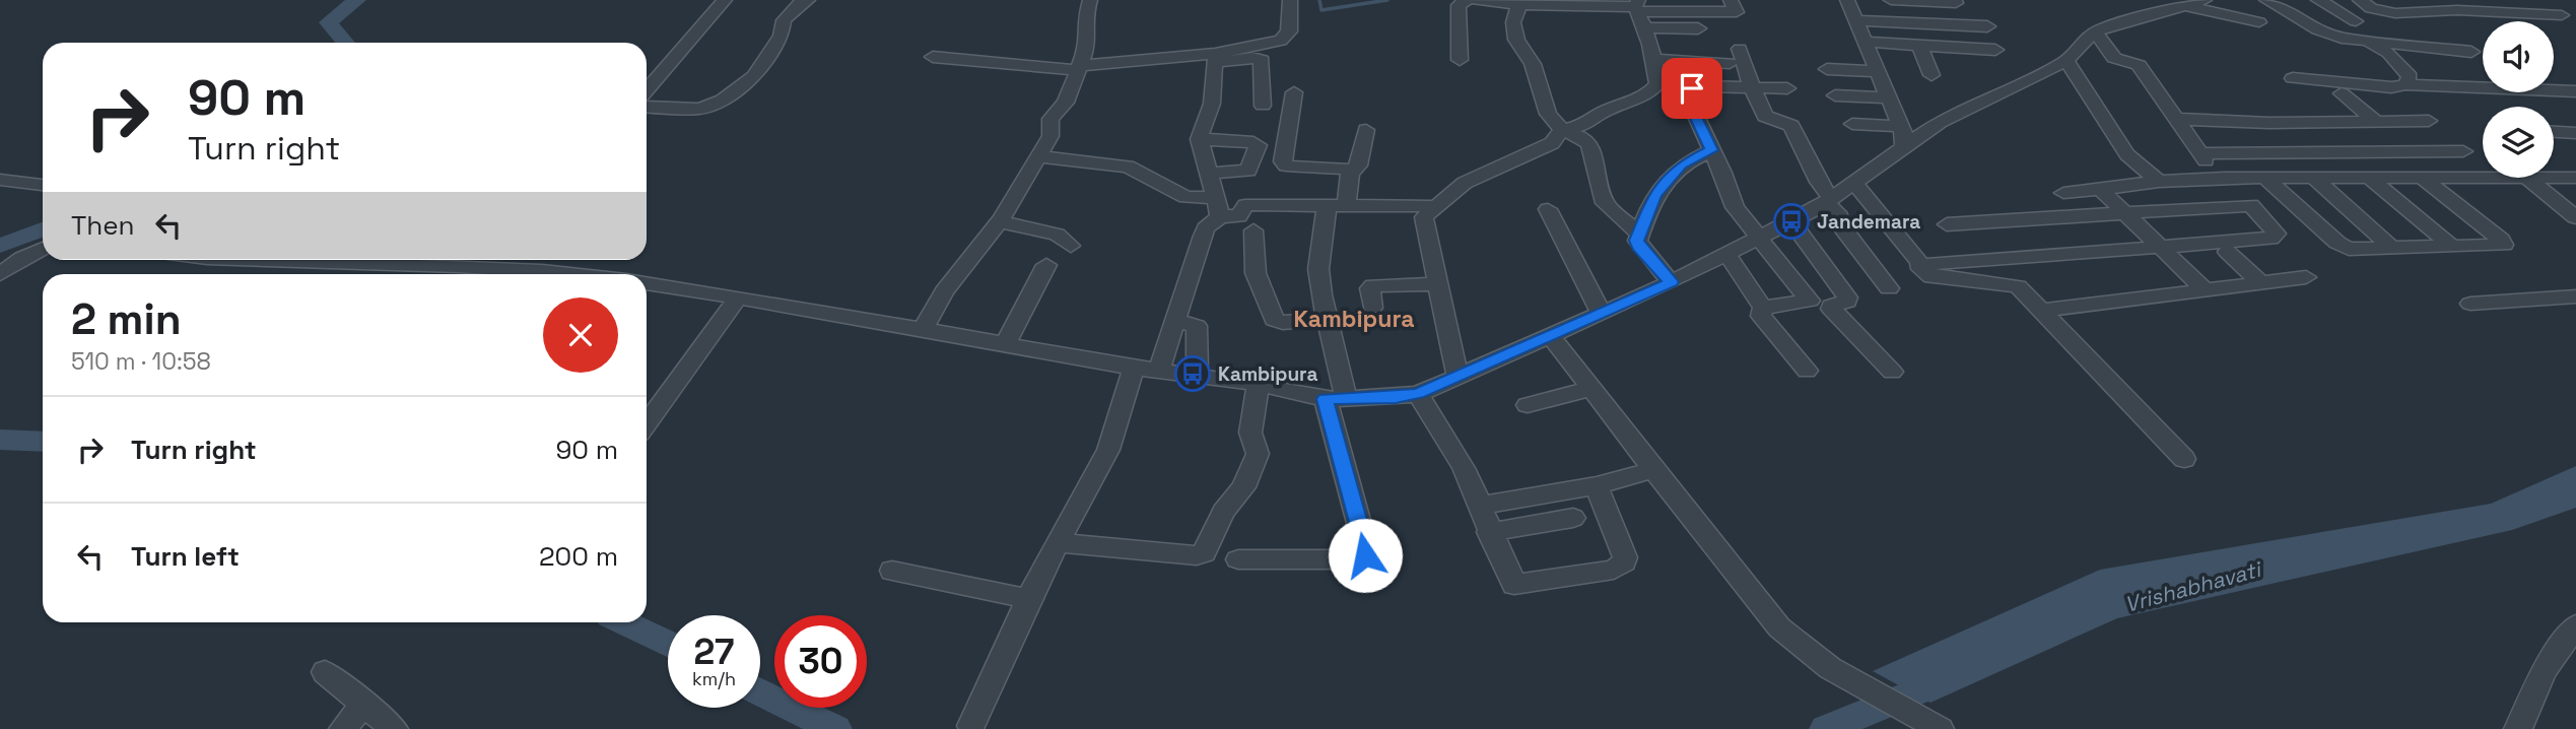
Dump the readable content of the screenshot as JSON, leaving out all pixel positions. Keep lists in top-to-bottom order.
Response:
{
  "districts": ["Kambipura"],
  "water": ["Vrishabhavati"],
  "places": {
    "bus stop": ["Jandemara", "Kambipura"]
  },
  "page": {
    "turn": ["90 m", "Turn right"],
    "then": "Then",
    "heading": ["2 min", "510 m · 10:58"],
    "list": [
      {
        "name": "Turn right",
        "value": "90 m"
      },
      {
        "name": "Turn left",
        "value": "200 m"
      }
    ],
    "speed": "27 km/h",
    "limit": "30"
  }
}
